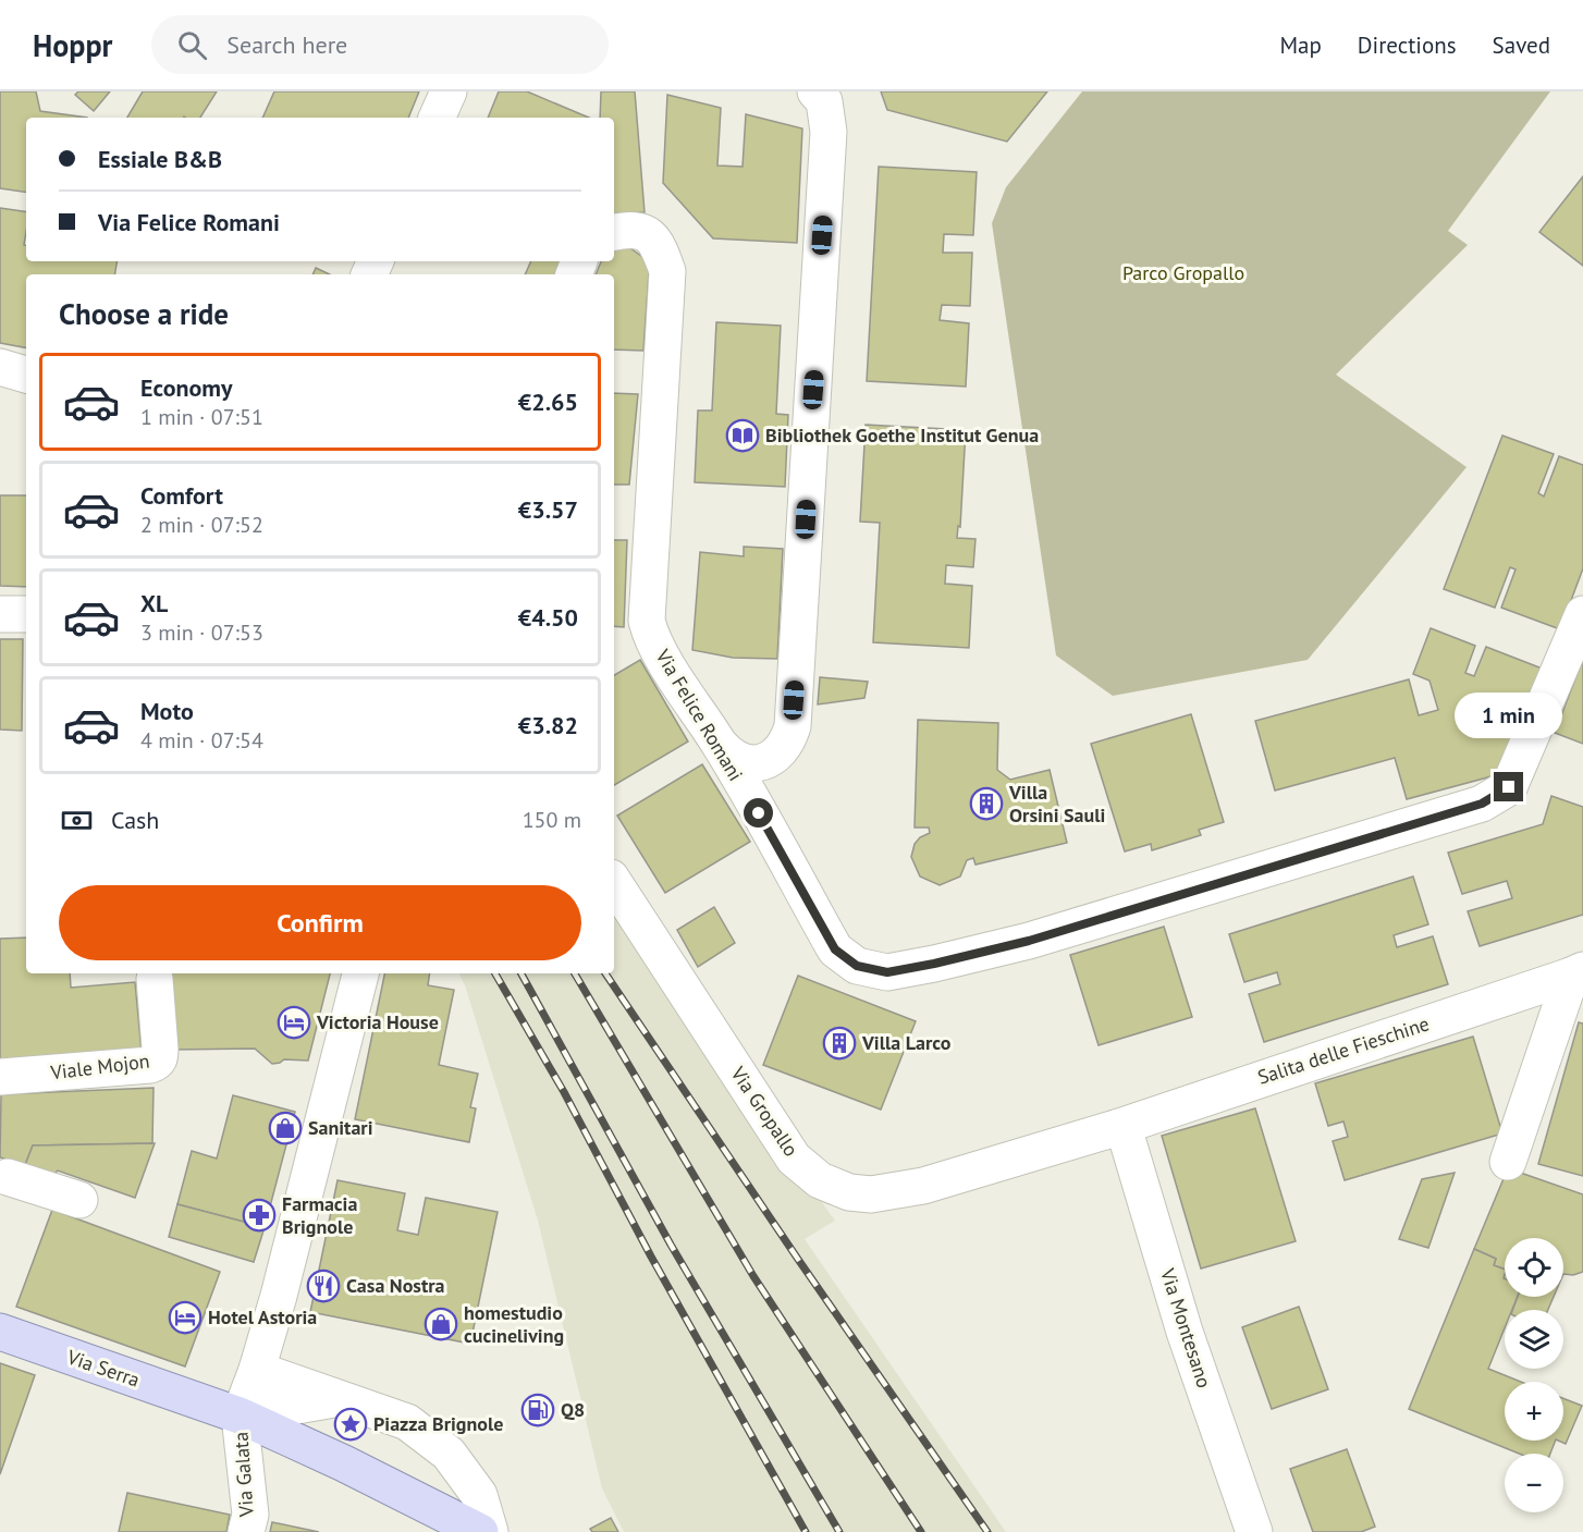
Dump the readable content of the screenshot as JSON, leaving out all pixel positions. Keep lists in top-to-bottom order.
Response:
{
  "streets": {
    "main road": ["Via Serra"],
    "street": [
      "Via Felice Romani",
      "Salita delle Fieschine",
      "Viale Mojon",
      "Via Gropallo",
      "Via Montesano",
      "Via Galata"
    ]
  },
  "crossings": [
    ["Salita delle Fieschine", "Via Gropallo"],
    ["Salita delle Fieschine", "Via Montesano"],
    ["Via Gropallo", "Via Montesano"],
    ["Via Serra", "Via Galata"]
  ],
  "parks": ["Parco Gropallo"],
  "places": {
    "library": ["Bibliothek Goethe Institut Genua"],
    "building": ["Villa Orsini Sauli", "Villa Larco"],
    "hotel": ["Victoria House", "Hotel Astoria"],
    "shop": ["Sanitari", "homestudio cucineliving"],
    "pharmacy": ["Farmacia Brignole"],
    "restaurant": ["Casa Nostra"],
    "fuel station": ["Q8"],
    "place": ["Piazza Brignole"]
  },
  "page": {
    "header": "Hoppr",
    "search": "Search here",
    "nav": ["Map", "Directions", "Saved"],
    "banner": ["Essiale B&B", "Via Felice Romani"],
    "heading": "Choose a ride",
    "list": [
      {
        "name": "Economy",
        "note": "1 min · 07:51",
        "value": "€2.65"
      },
      {
        "name": "Comfort",
        "note": "2 min · 07:52",
        "value": "€3.57"
      },
      {
        "name": "XL",
        "note": "3 min · 07:53",
        "value": "€4.50"
      },
      {
        "name": "Moto",
        "note": "4 min · 07:54",
        "value": "€3.82"
      }
    ],
    "bubble": "1 min",
    "pay": ["Cash", "150 m"],
    "buttons": "Confirm",
    "map_buttons": ["+", "−"]
  }
}
